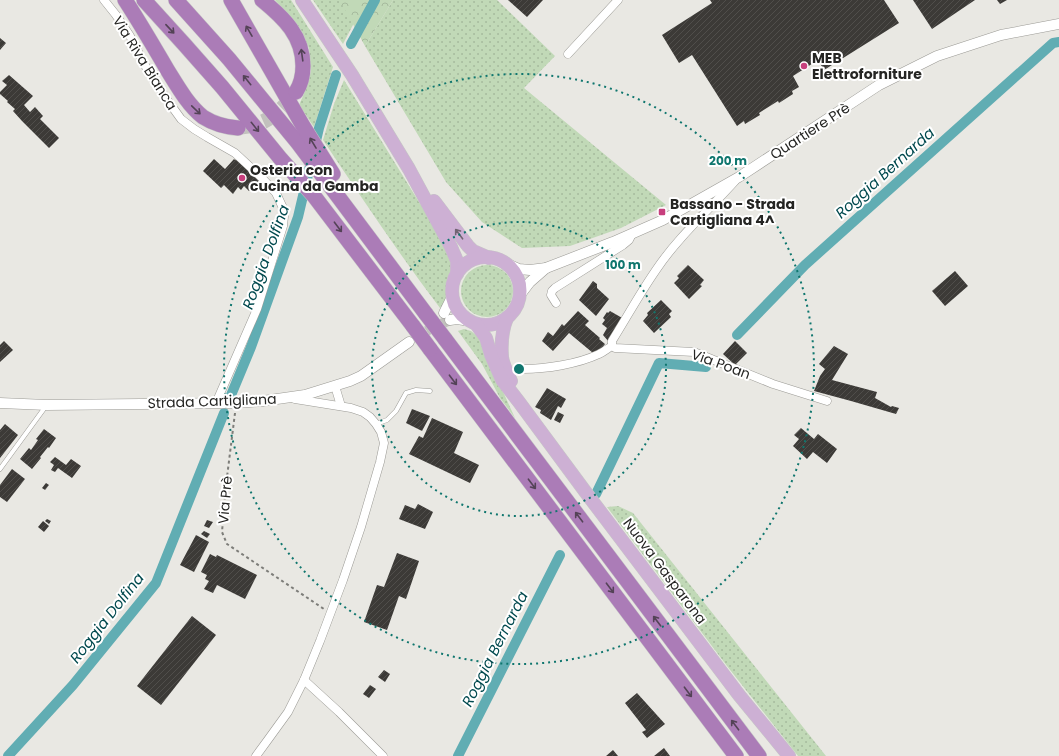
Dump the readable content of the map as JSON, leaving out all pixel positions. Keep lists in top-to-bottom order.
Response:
{
  "streets": {
    "main road": ["Nuova Gasparona"],
    "street": [
      "Via Riva Bianca",
      "Quartiere Prè",
      "Via Poan",
      "Strada Cartigliana"
    ],
    "path": ["Via Prè"]
  },
  "crossings": [
    ["Via Riva Bianca", "Strada Cartigliana"],
    ["Quartiere Prè", "Nuova Gasparona"],
    ["Strada Cartigliana", "Via Prè"]
  ],
  "water": ["Roggia Bernarda", "Roggia Dolfina"],
  "places": {
    "other": ["MEB Elettroforniture", "Osteria con cucina da Gamba"],
    "transit": ["Bassano - Strada Cartigliana 4^"]
  },
  "rings": ["200 m", "100 m"]
}
